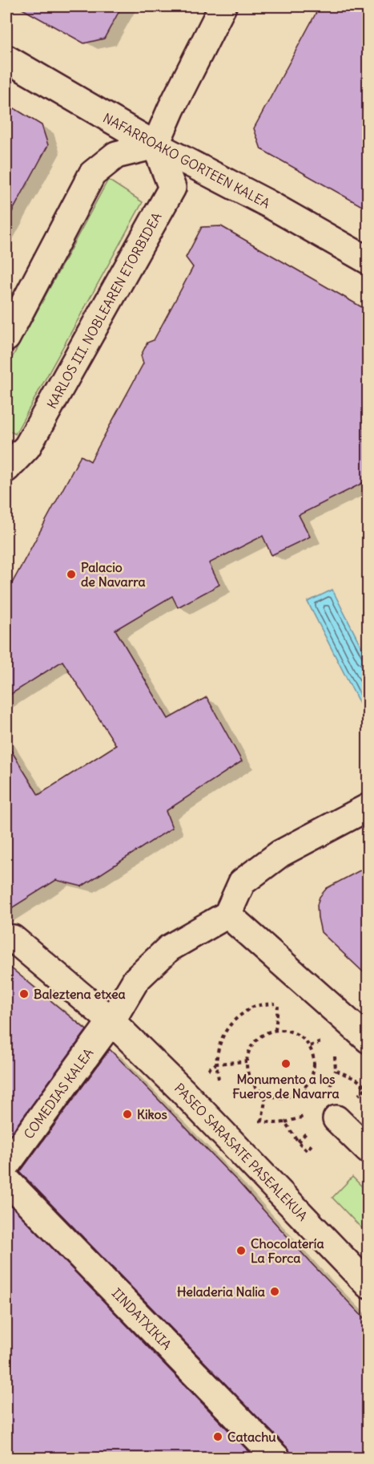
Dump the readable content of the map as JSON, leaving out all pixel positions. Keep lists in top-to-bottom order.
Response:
{
  "streets": {
    "street": [
      "NAFARROAKO GORTEEN KALEA",
      "KARLOS III. NOBLEAREN ETORBIDEA",
      "COMEDIAS KALEA",
      "PASEO SARASATE PASEALEKUA",
      "IINDATXIKIA"
    ]
  },
  "crossings": [
    ["NAFARROAKO GORTEEN KALEA", "KARLOS III. NOBLEAREN ETORBIDEA"],
    ["COMEDIAS KALEA", "PASEO SARASATE PASEALEKUA"]
  ],
  "places": [
    "Palacio de Navarra",
    "Baleztena etxea",
    "Monumento a los Fueros de Navarra",
    "Kikos",
    "Chocolatería La Forca",
    "Heladeria Nalia",
    "Catachu"
  ]
}
